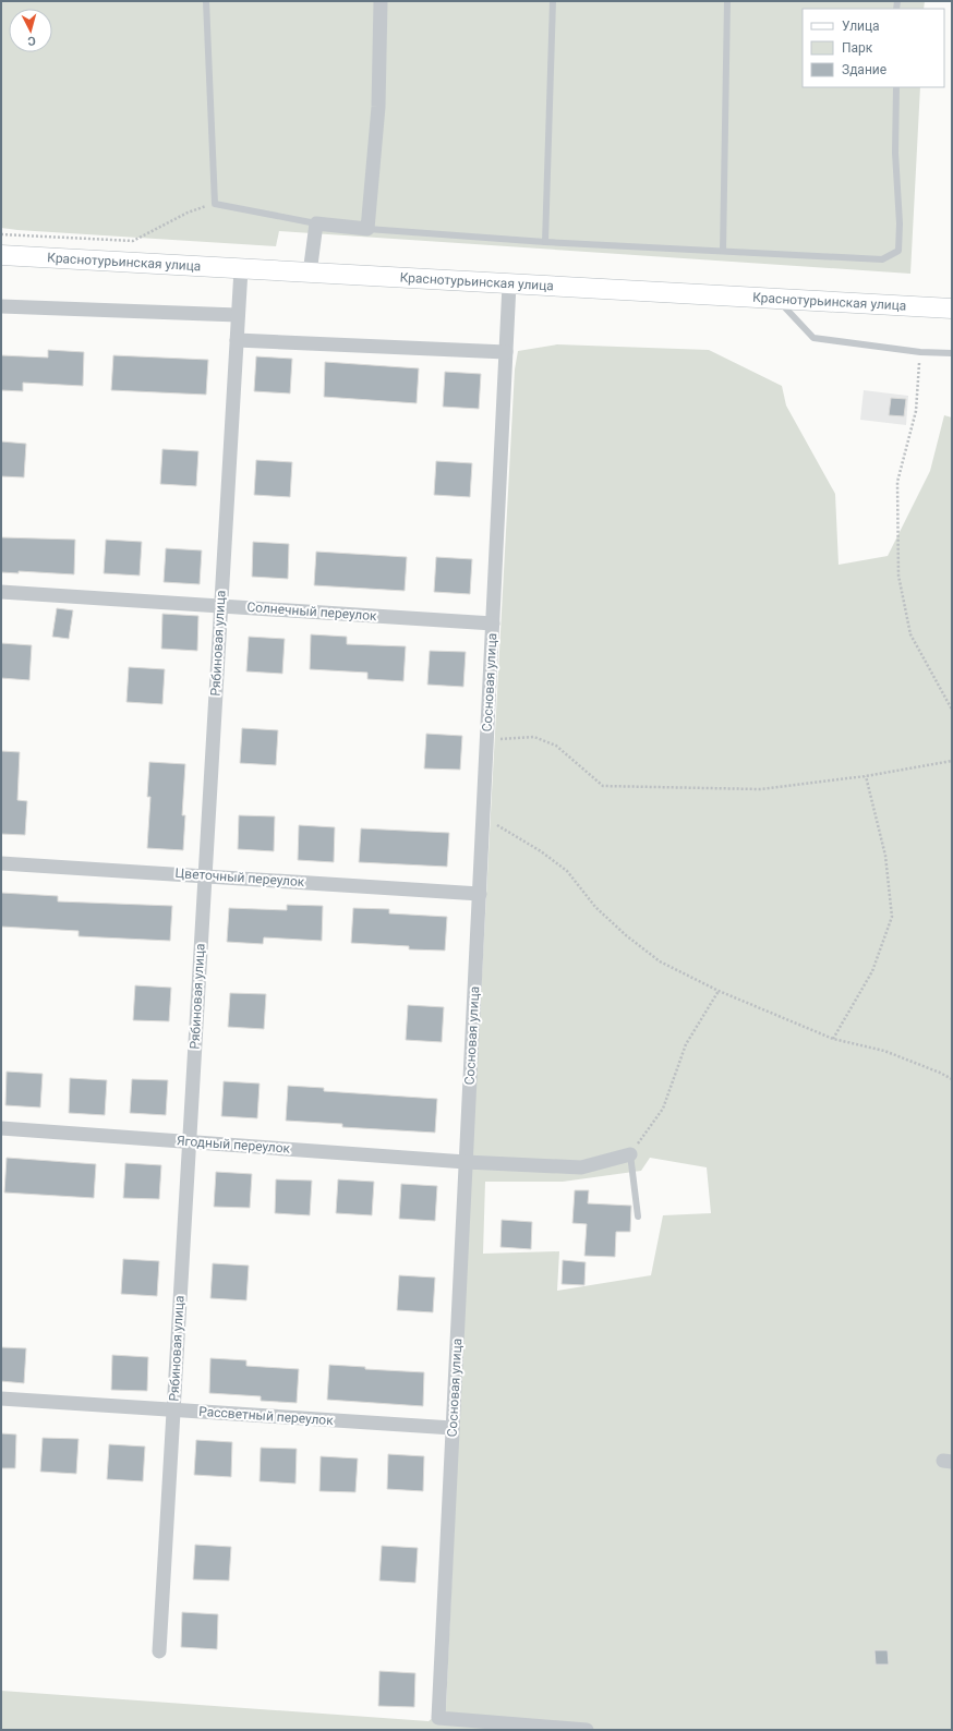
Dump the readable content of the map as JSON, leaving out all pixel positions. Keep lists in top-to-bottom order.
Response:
{
  "streets": {
    "main road": ["Краснотурьинская улица"],
    "street": [
      "Солнечный переулок",
      "Рябиновая улица",
      "Сосновая улица",
      "Цветочный переулок",
      "Ягодный переулок",
      "Рассветный переулок"
    ]
  },
  "crossings": [
    ["Краснотурьинская улица", "Рябиновая улица"],
    ["Краснотурьинская улица", "Сосновая улица"],
    ["Солнечный переулок", "Рябиновая улица"],
    ["Солнечный переулок", "Сосновая улица"],
    ["Рябиновая улица", "Цветочный переулок"],
    ["Рябиновая улица", "Ягодный переулок"],
    ["Рябиновая улица", "Рассветный переулок"],
    ["Сосновая улица", "Цветочный переулок"],
    ["Сосновая улица", "Ягодный переулок"],
    ["Сосновая улица", "Рассветный переулок"]
  ],
  "legend": ["Улица", "Парк", "Здание"],
  "north": "bottom"
}
